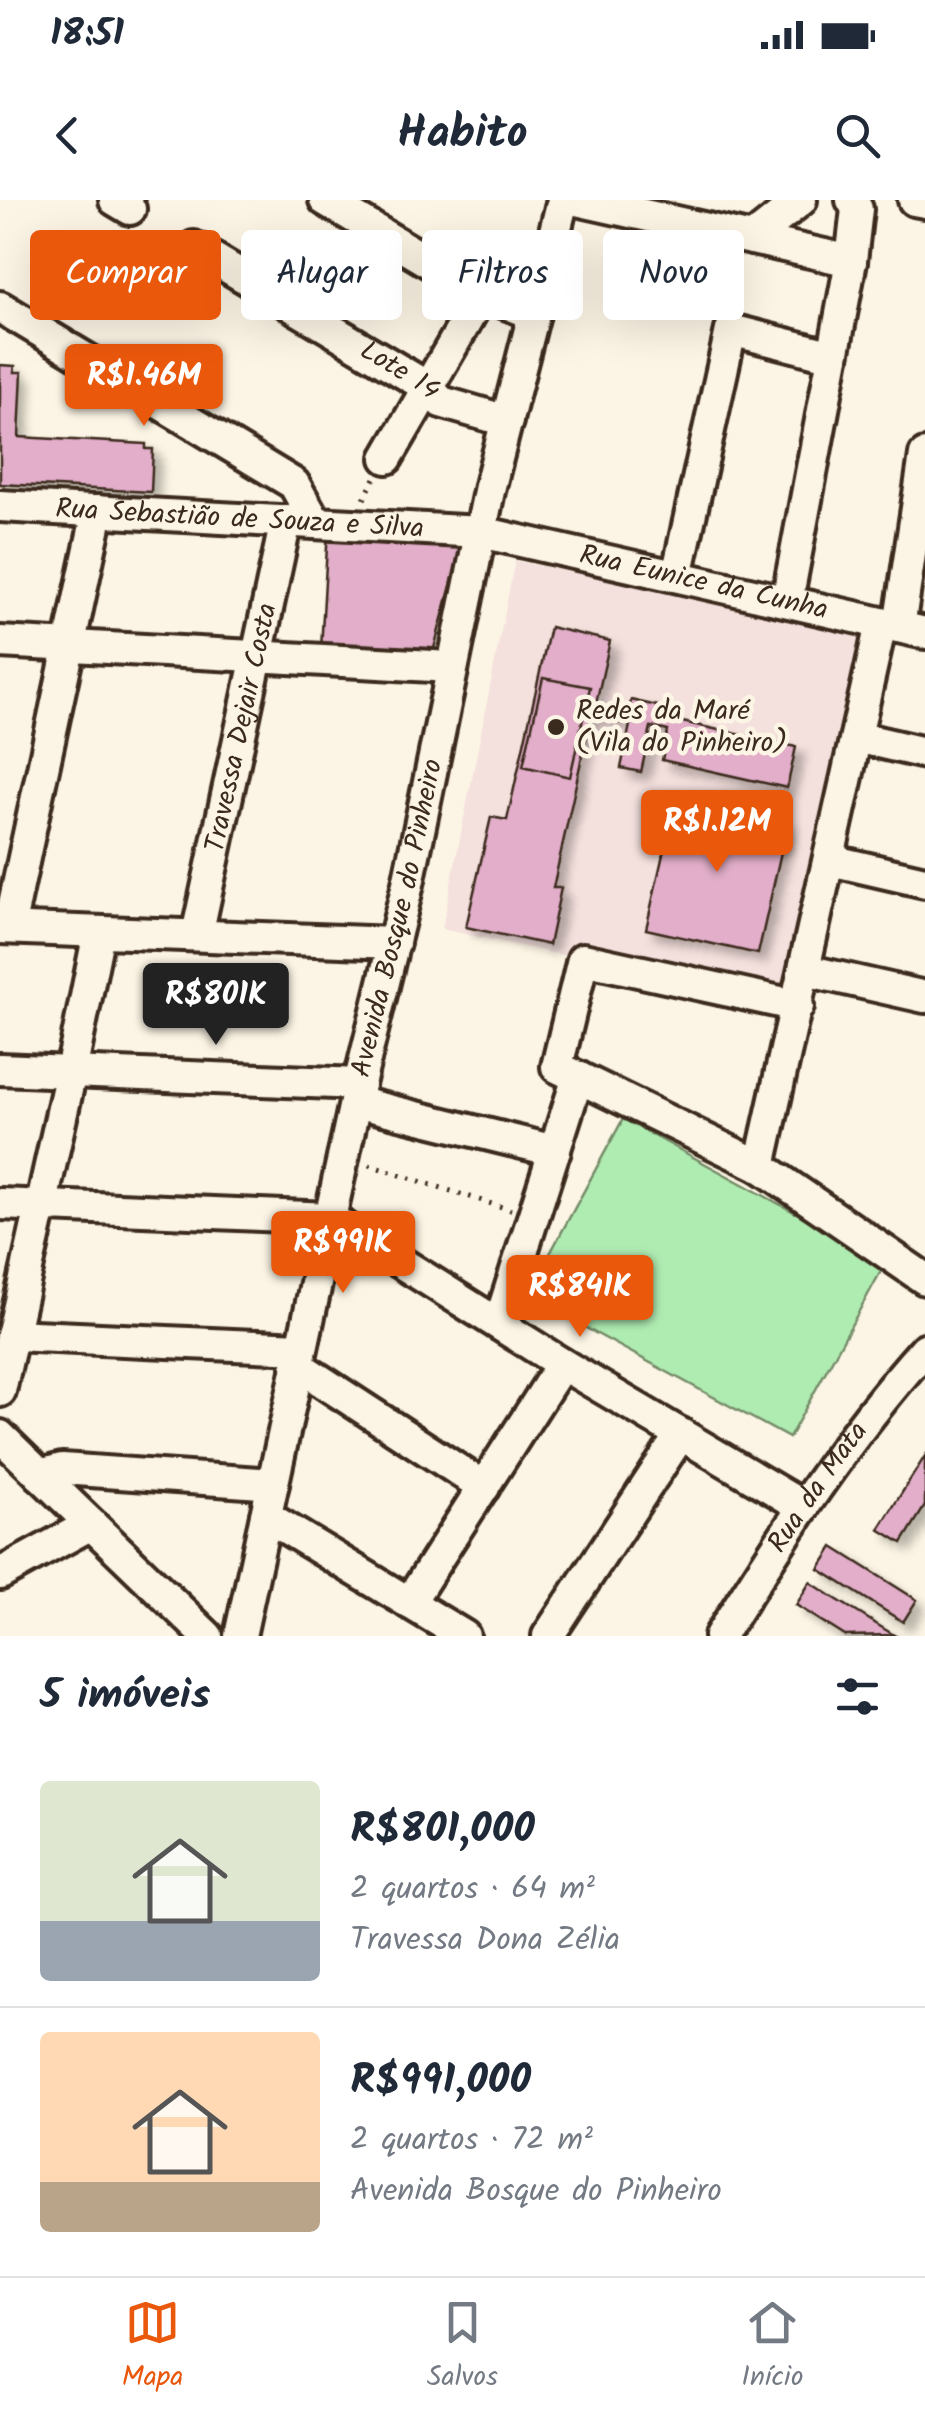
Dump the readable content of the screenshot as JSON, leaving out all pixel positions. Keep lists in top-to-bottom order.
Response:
{
  "streets": {
    "street": [
      "Lote 14",
      "Rua Sebastião de Souza e Silva",
      "Rua Eunice da Cunha",
      "Travessa Dejair Costa",
      "Avenida Bosque do Pinheiro",
      "Rua da Mata"
    ]
  },
  "crossings": [
    ["Lote 14", "Avenida Bosque do Pinheiro"],
    ["Rua Sebastião de Souza e Silva", "Rua Eunice da Cunha"],
    ["Rua Sebastião de Souza e Silva", "Travessa Dejair Costa"],
    ["Rua Sebastião de Souza e Silva", "Avenida Bosque do Pinheiro"],
    ["Rua Eunice da Cunha", "Avenida Bosque do Pinheiro"]
  ],
  "places": ["Redes da Maré (Vila do Pinheiro)"],
  "page": {
    "status": "18:51",
    "header": "Habito",
    "chip": [
      "Comprar",
      "Alugar",
      "Filtros",
      "Novo"
    ],
    "price": [
      "R$1.46M",
      "R$1.12M",
      "R$801K",
      "R$991K",
      "R$841K"
    ],
    "heading": "5 imóveis",
    "list": [
      {
        "name": "R$801,000",
        "note": "2 quartos · 64 m² · Travessa Dona Zélia"
      },
      {
        "name": "R$991,000",
        "note": "2 quartos · 72 m² · Avenida Bosque do Pinheiro"
      }
    ],
    "tabs": ["Mapa", "Salvos", "Início"]
  }
}
